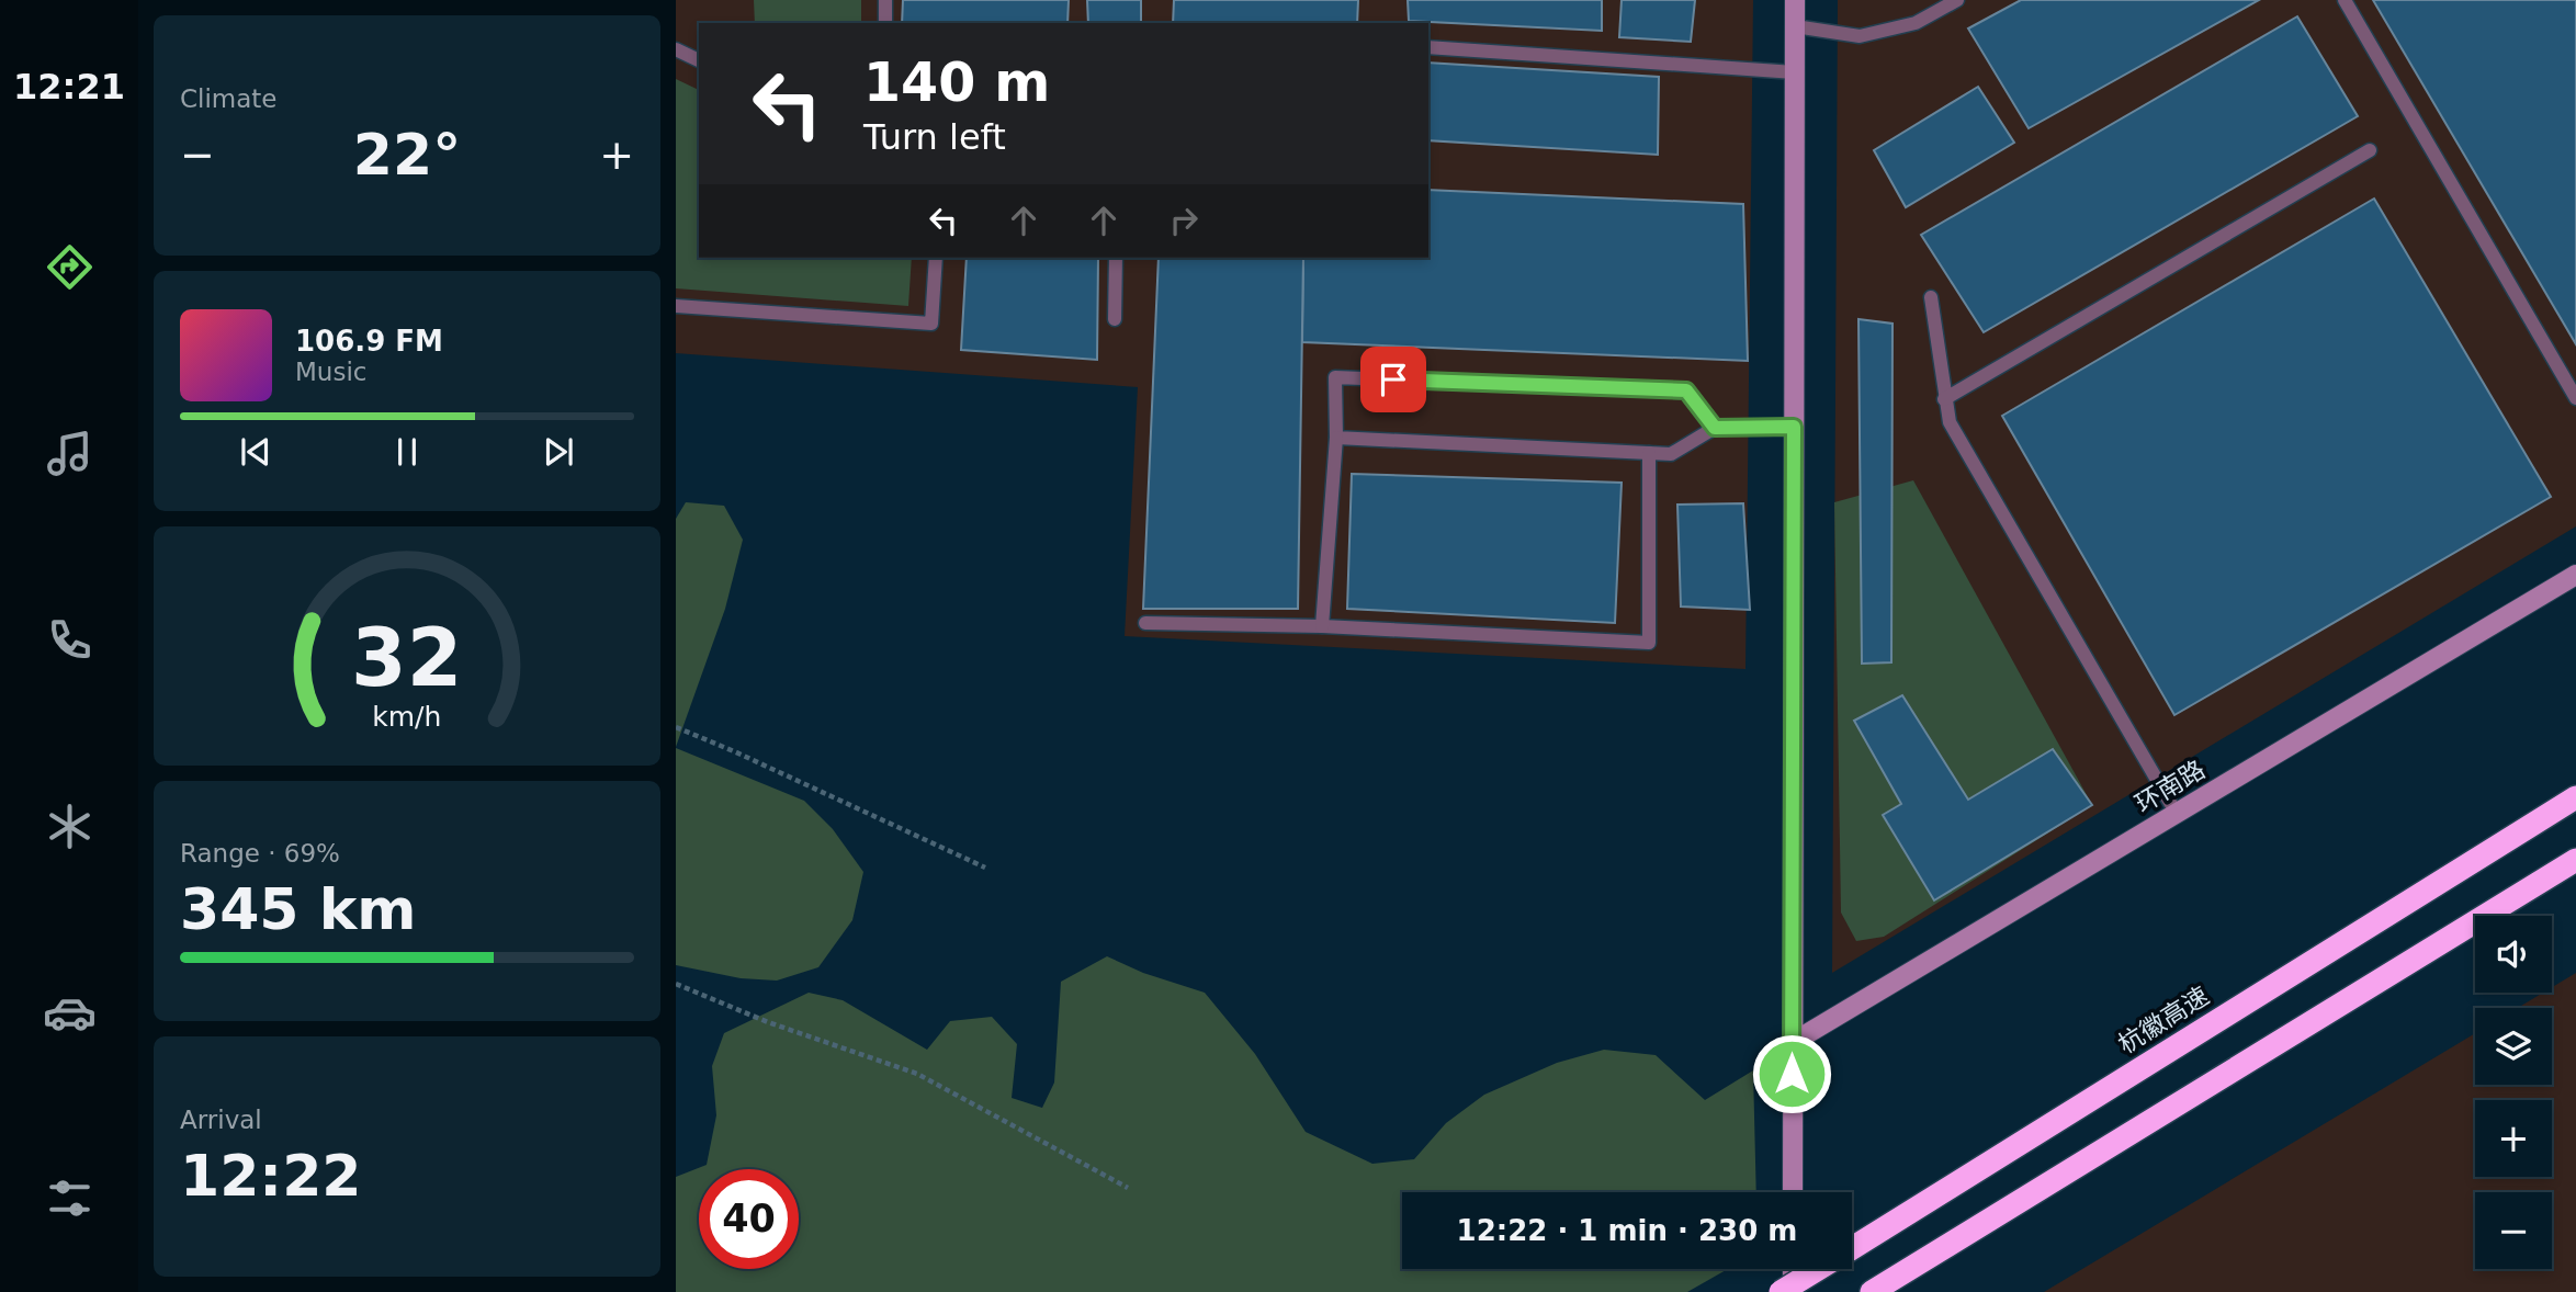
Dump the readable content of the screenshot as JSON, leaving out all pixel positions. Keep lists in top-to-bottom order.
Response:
{
  "streets": {
    "highway": ["杭徽高速"],
    "street": ["环南路"]
  },
  "page": {
    "tabs": "12:21",
    "tile": [
      "Climate",
      ["Range · 69%", "345 km"],
      ["Arrival", "12:22"]
    ],
    "turn": ["140 m", "Turn left"],
    "heat": ["−", "22°", "+"],
    "song": ["106.9 FM", "Music"],
    "map_buttons": ["+", "−"],
    "limit": "40",
    "trip": "12:22 · 1 min · 230 m",
    "gauge": ["32", "km/h"]
  }
}
